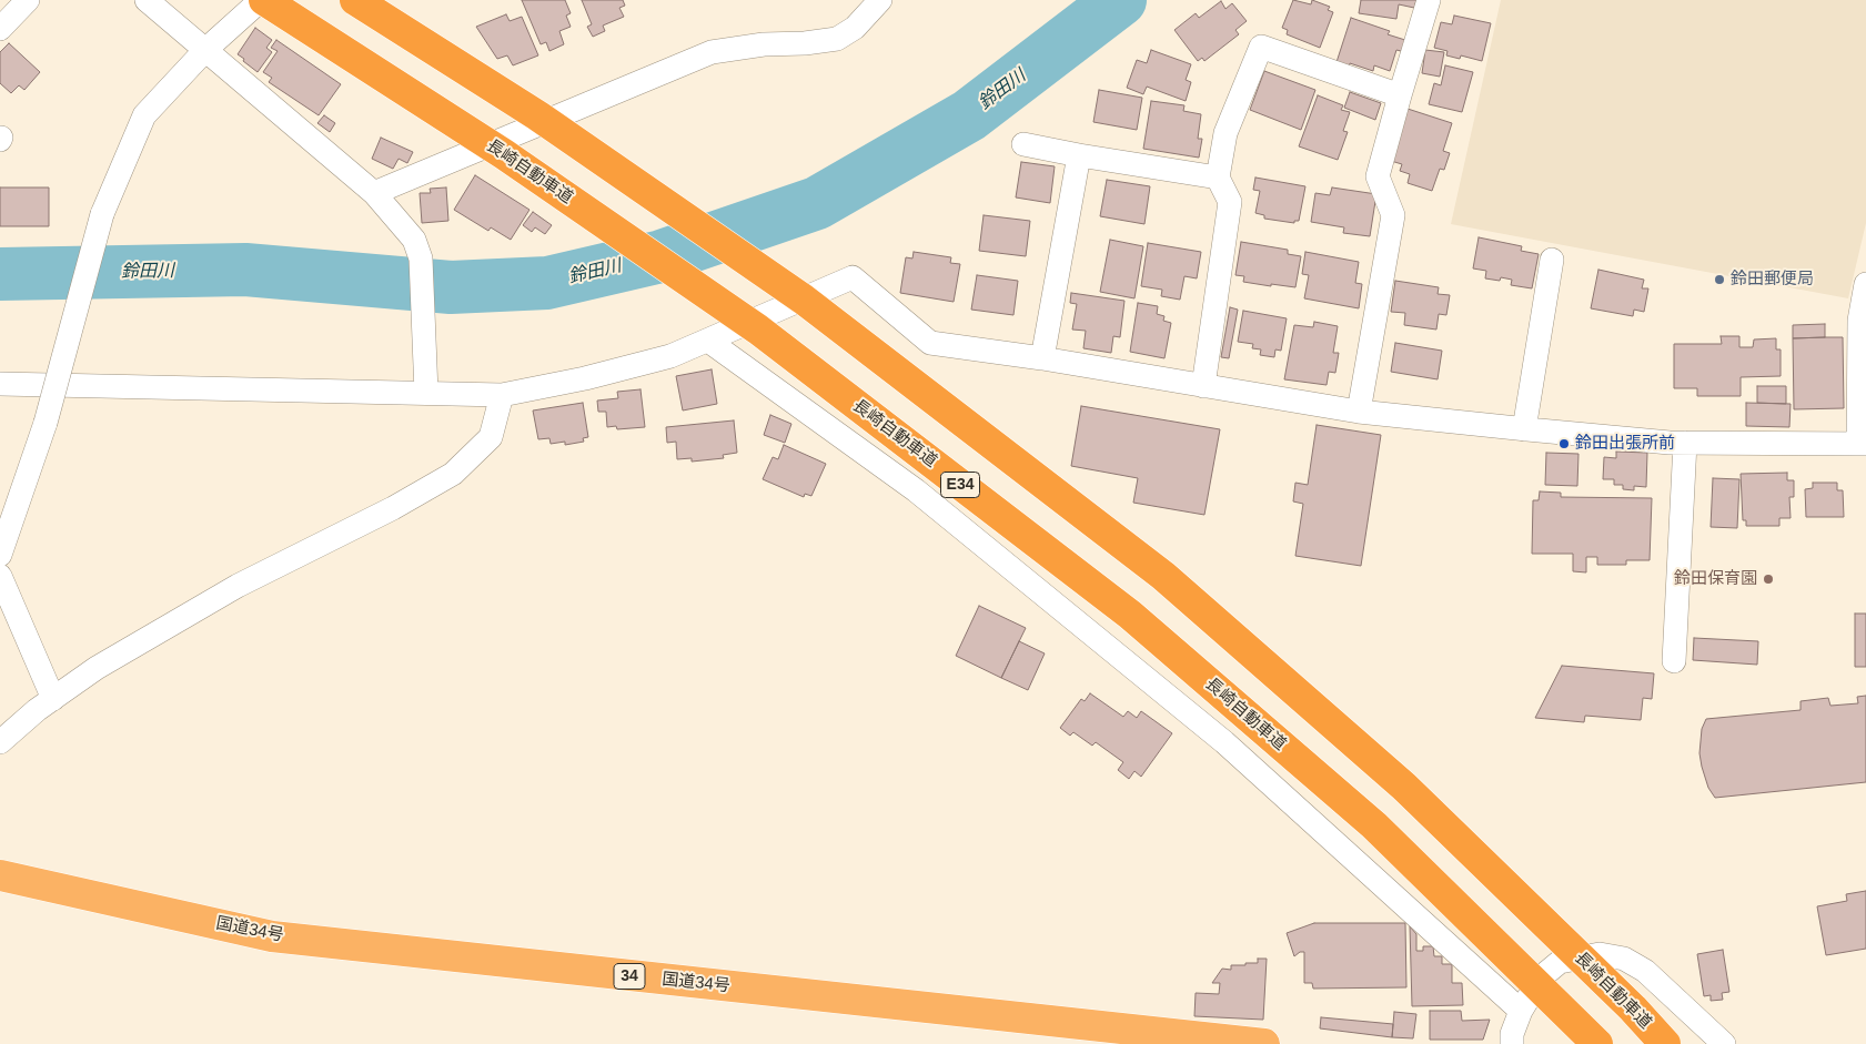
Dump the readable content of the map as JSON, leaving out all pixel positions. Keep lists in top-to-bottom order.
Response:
{
  "streets": {
    "highway": [
      "長崎自動車道",
      "E34",
      "国道34号",
      "34"
    ]
  },
  "water": ["鈴田川"],
  "places": ["鈴田郵便局", "鈴田出張所前", "鈴田保育園"]
}
